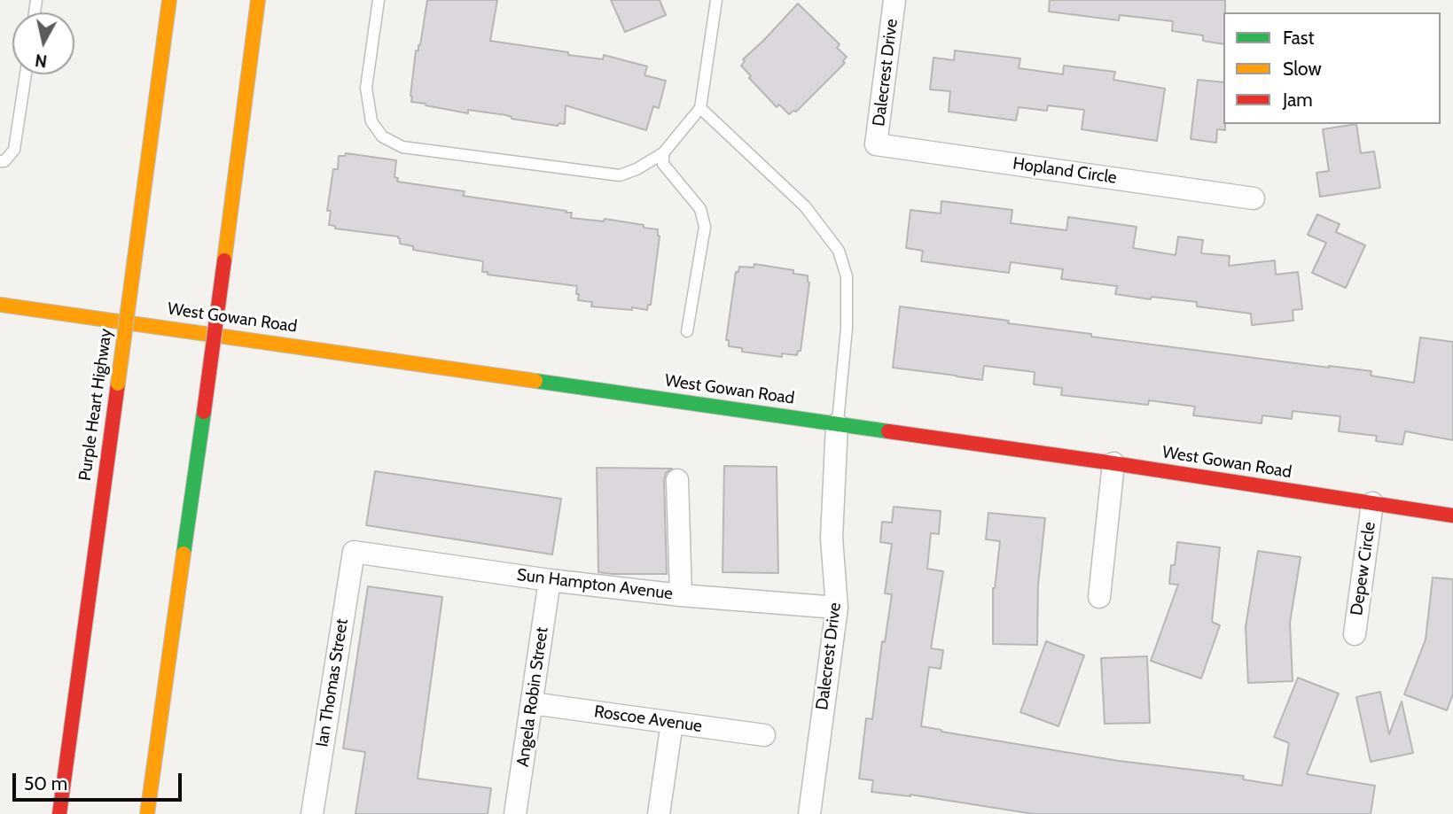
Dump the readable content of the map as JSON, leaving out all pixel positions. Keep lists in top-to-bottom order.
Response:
{
  "streets": {
    "main road": ["West Gowan Road", "Purple Heart Highway"],
    "street": [
      "Dalecrest Drive",
      "Hopland Circle",
      "Depew Circle",
      "Sun Hampton Avenue",
      "Ian Thomas Street",
      "Angela Robin Street",
      "Roscoe Avenue"
    ]
  },
  "crossings": [
    ["Dalecrest Drive", "Hopland Circle"],
    ["Dalecrest Drive", "West Gowan Road"],
    ["Dalecrest Drive", "Sun Hampton Avenue"],
    ["West Gowan Road", "Depew Circle"],
    ["Sun Hampton Avenue", "Ian Thomas Street"],
    ["Sun Hampton Avenue", "Angela Robin Street"],
    ["Angela Robin Street", "Roscoe Avenue"]
  ],
  "legend": ["Fast", "Slow", "Jam"],
  "scale_bar": "50 m",
  "north": "bottom"
}
